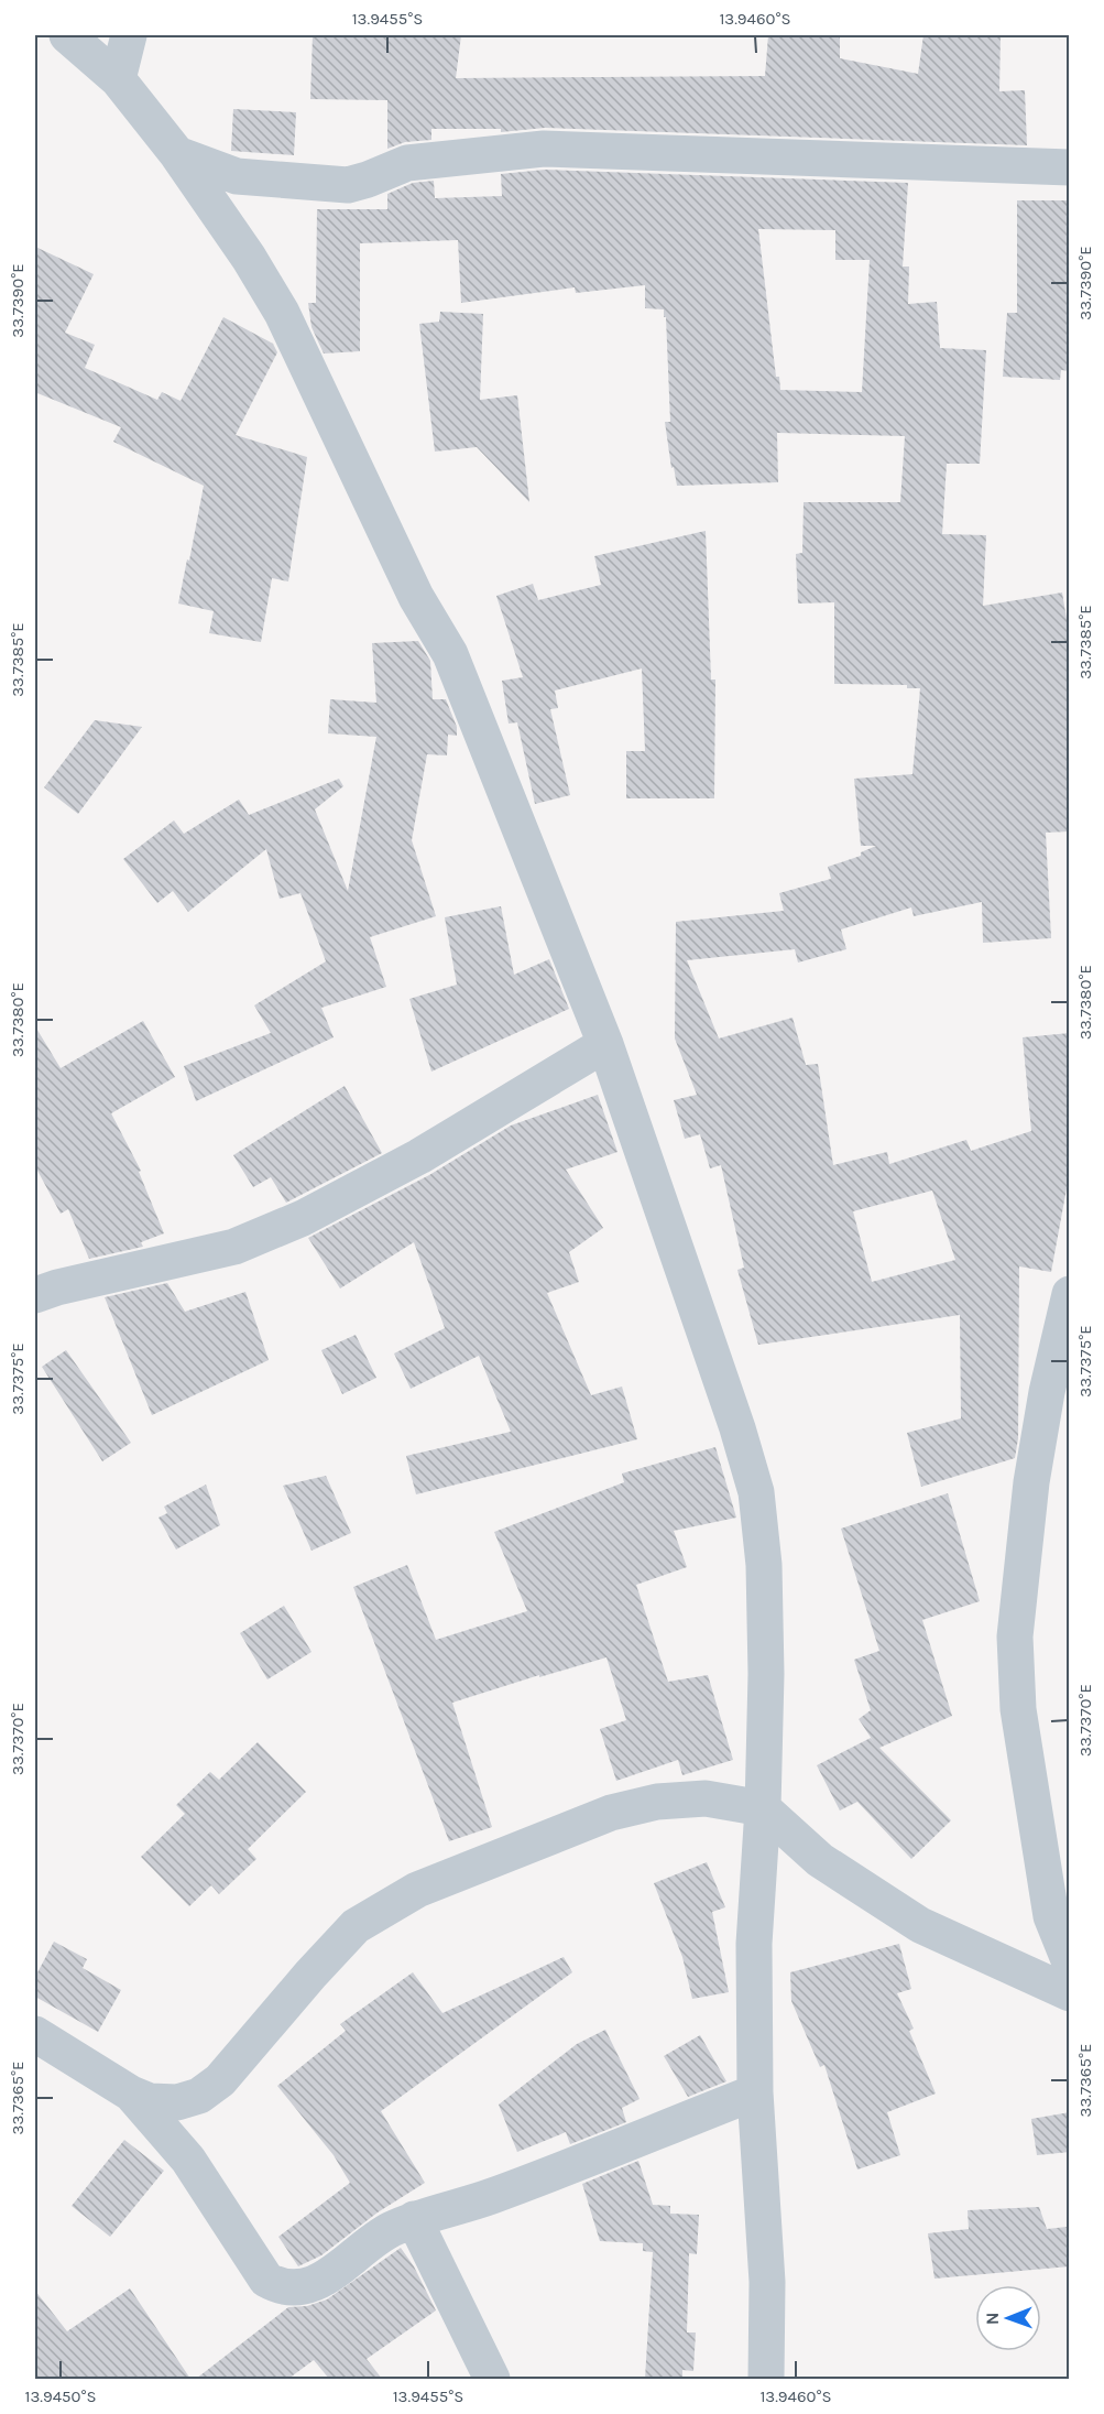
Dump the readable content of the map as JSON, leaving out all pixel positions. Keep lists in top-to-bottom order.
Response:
{
  "north": "left",
  "coordinates": [
    "13.9455°S",
    "13.9460°S",
    "33.7390°E",
    "33.7385°E",
    "33.7380°E",
    "33.7375°E",
    "33.7370°E",
    "33.7365°E",
    "13.9450°S"
  ]
}
